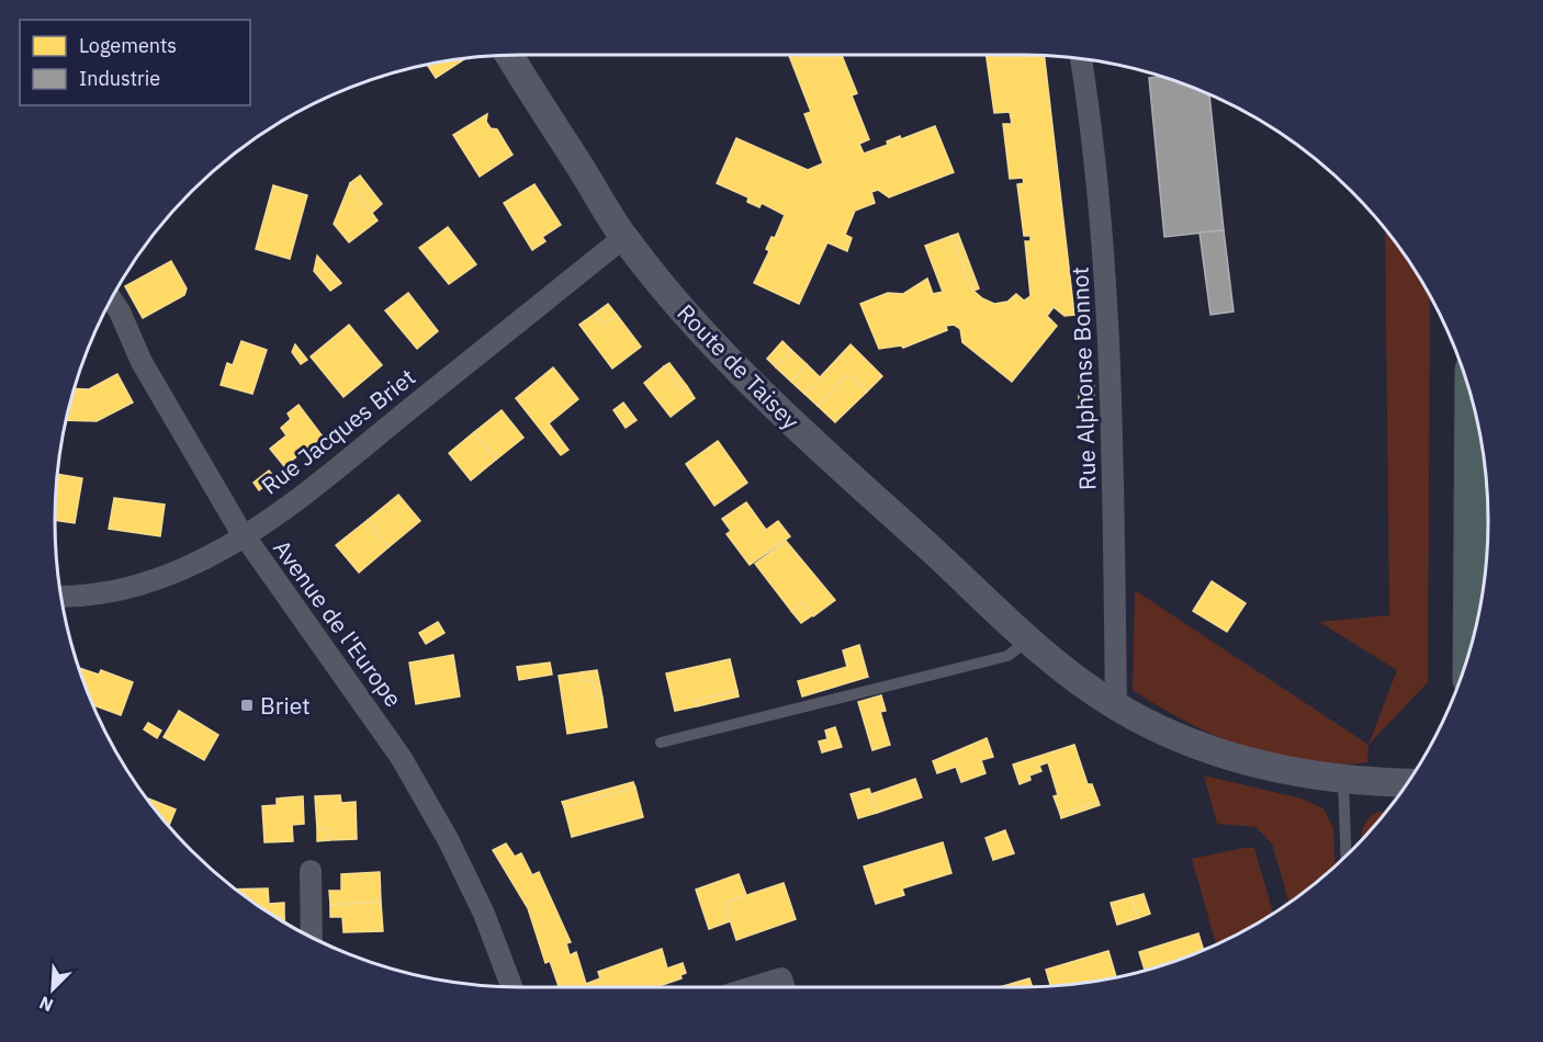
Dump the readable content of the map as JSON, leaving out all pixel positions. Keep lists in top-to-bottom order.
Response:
{
  "streets": {
    "street": [
      "Route de Taisey",
      "Rue Alphonse Bonnot",
      "Rue Jacques Briet",
      "Avenue de l'Europe"
    ]
  },
  "crossings": [
    ["Route de Taisey", "Rue Alphonse Bonnot"],
    ["Route de Taisey", "Rue Jacques Briet"],
    ["Rue Jacques Briet", "Avenue de l'Europe"]
  ],
  "places": {
    "transit": ["Briet"]
  },
  "legend": ["Logements", "Industrie"],
  "north": "bottom left"
}
